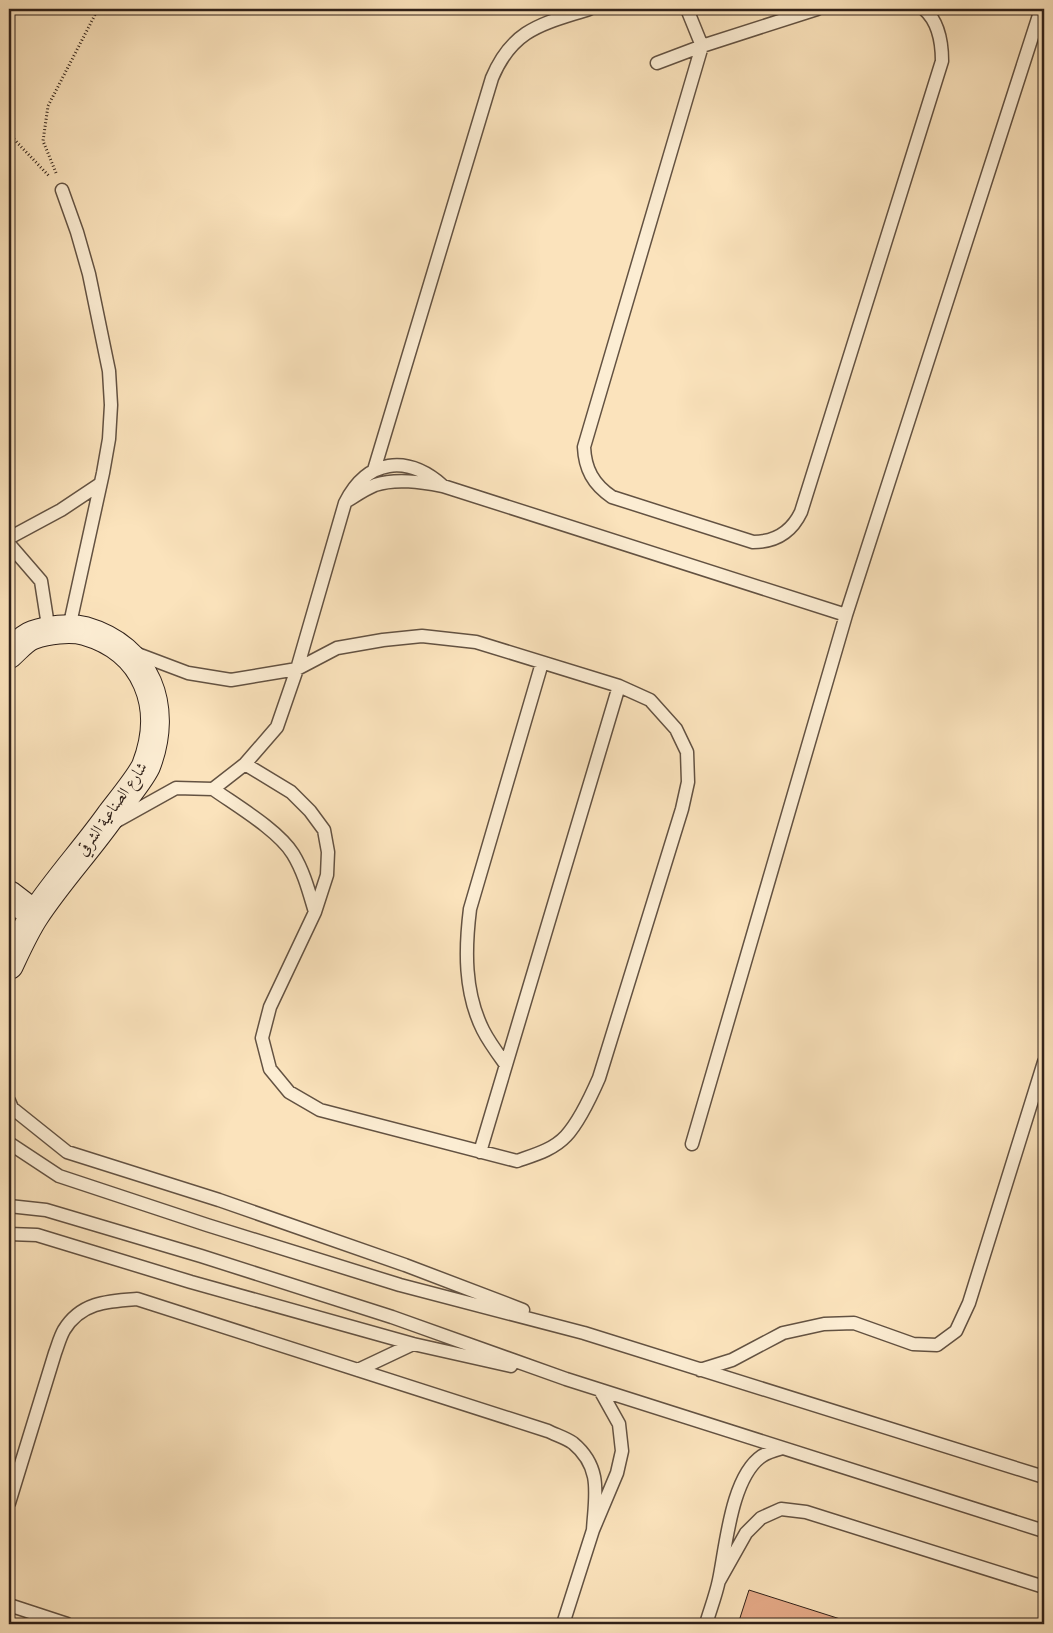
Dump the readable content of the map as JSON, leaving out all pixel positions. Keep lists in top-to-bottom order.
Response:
{
  "streets": {
    "main road": ["شارع الصناعية الشرقي"]
  }
}
